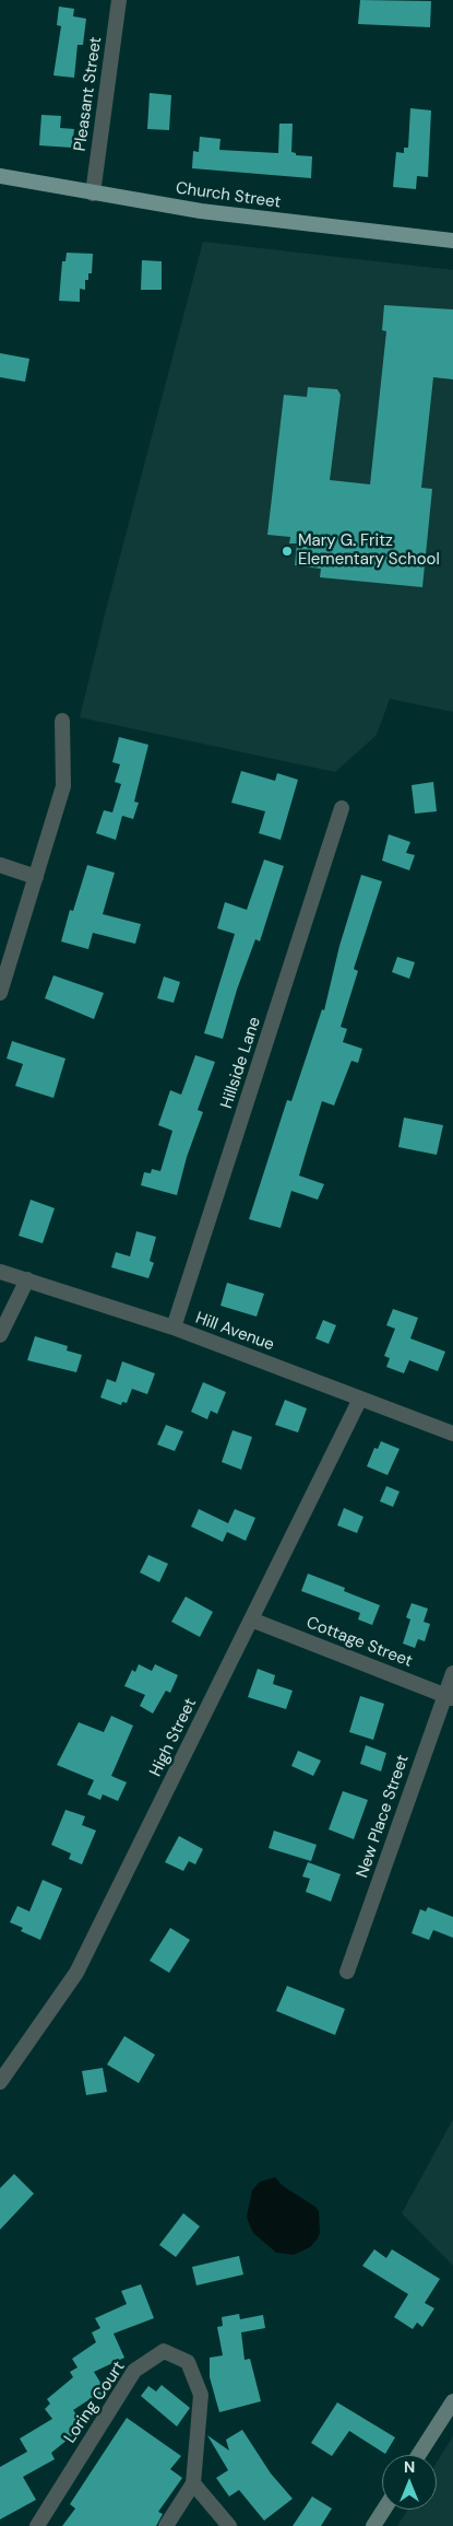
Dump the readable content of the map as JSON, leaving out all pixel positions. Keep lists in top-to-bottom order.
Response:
{
  "streets": {
    "main road": ["Church Street"],
    "street": [
      "Pleasant Street",
      "Hillside Lane",
      "Hill Avenue",
      "Cottage Street",
      "High Street",
      "New Place Street",
      "Loring Court"
    ]
  },
  "crossings": [
    ["Pleasant Street", "Church Street"],
    ["Hillside Lane", "Hill Avenue"],
    ["Hill Avenue", "High Street"],
    ["Cottage Street", "High Street"],
    ["Cottage Street", "New Place Street"]
  ],
  "places": ["Mary G. Fritz Elementary School"],
  "north": "top"
}
